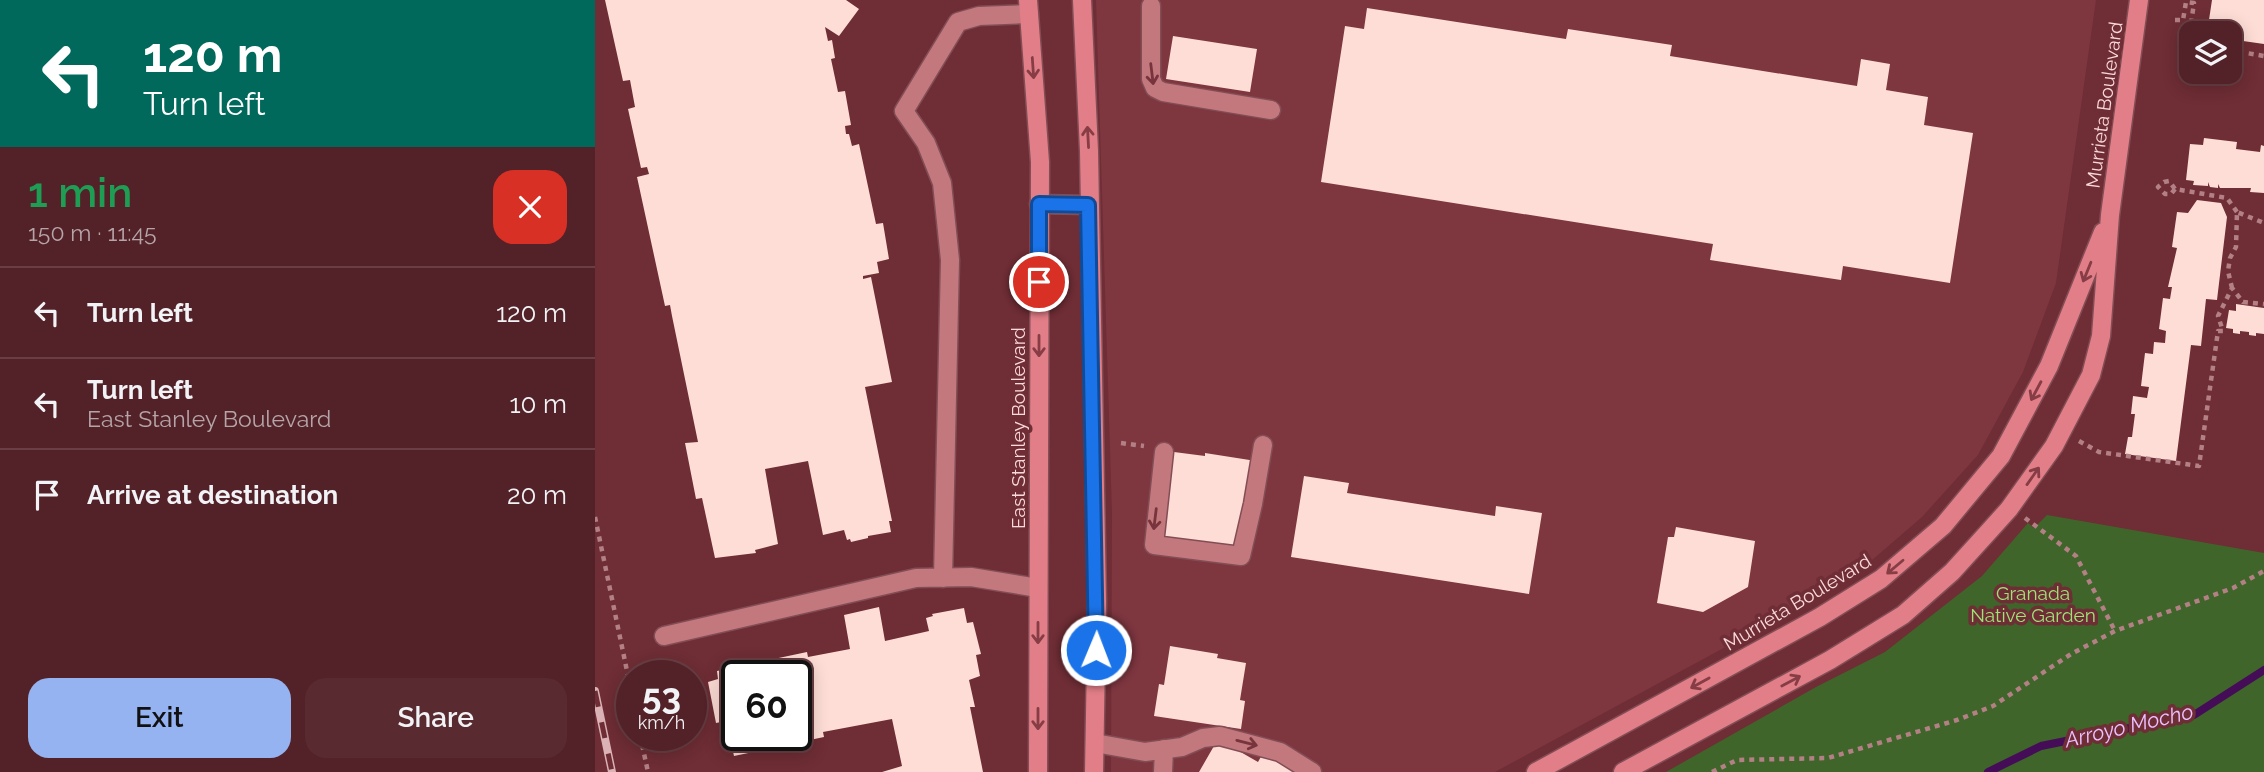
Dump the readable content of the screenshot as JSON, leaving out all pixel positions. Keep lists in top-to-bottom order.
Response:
{
  "streets": {
    "main road": ["Murrieta Boulevard", "East Stanley Boulevard"]
  },
  "water": ["Arroyo Mocho"],
  "parks": ["Granada Native Garden"],
  "page": {
    "turn": ["120 m", "Turn left"],
    "heading": ["1 min", "150 m · 11:45"],
    "list": [
      {
        "name": "Turn left",
        "value": "120 m"
      },
      {
        "name": "Turn left",
        "note": "East Stanley Boulevard",
        "value": "10 m"
      },
      {
        "name": "Arrive at destination",
        "value": "20 m"
      }
    ],
    "speed": "53 km/h",
    "limit": "60",
    "buttons": ["Exit", "Share"]
  }
}
